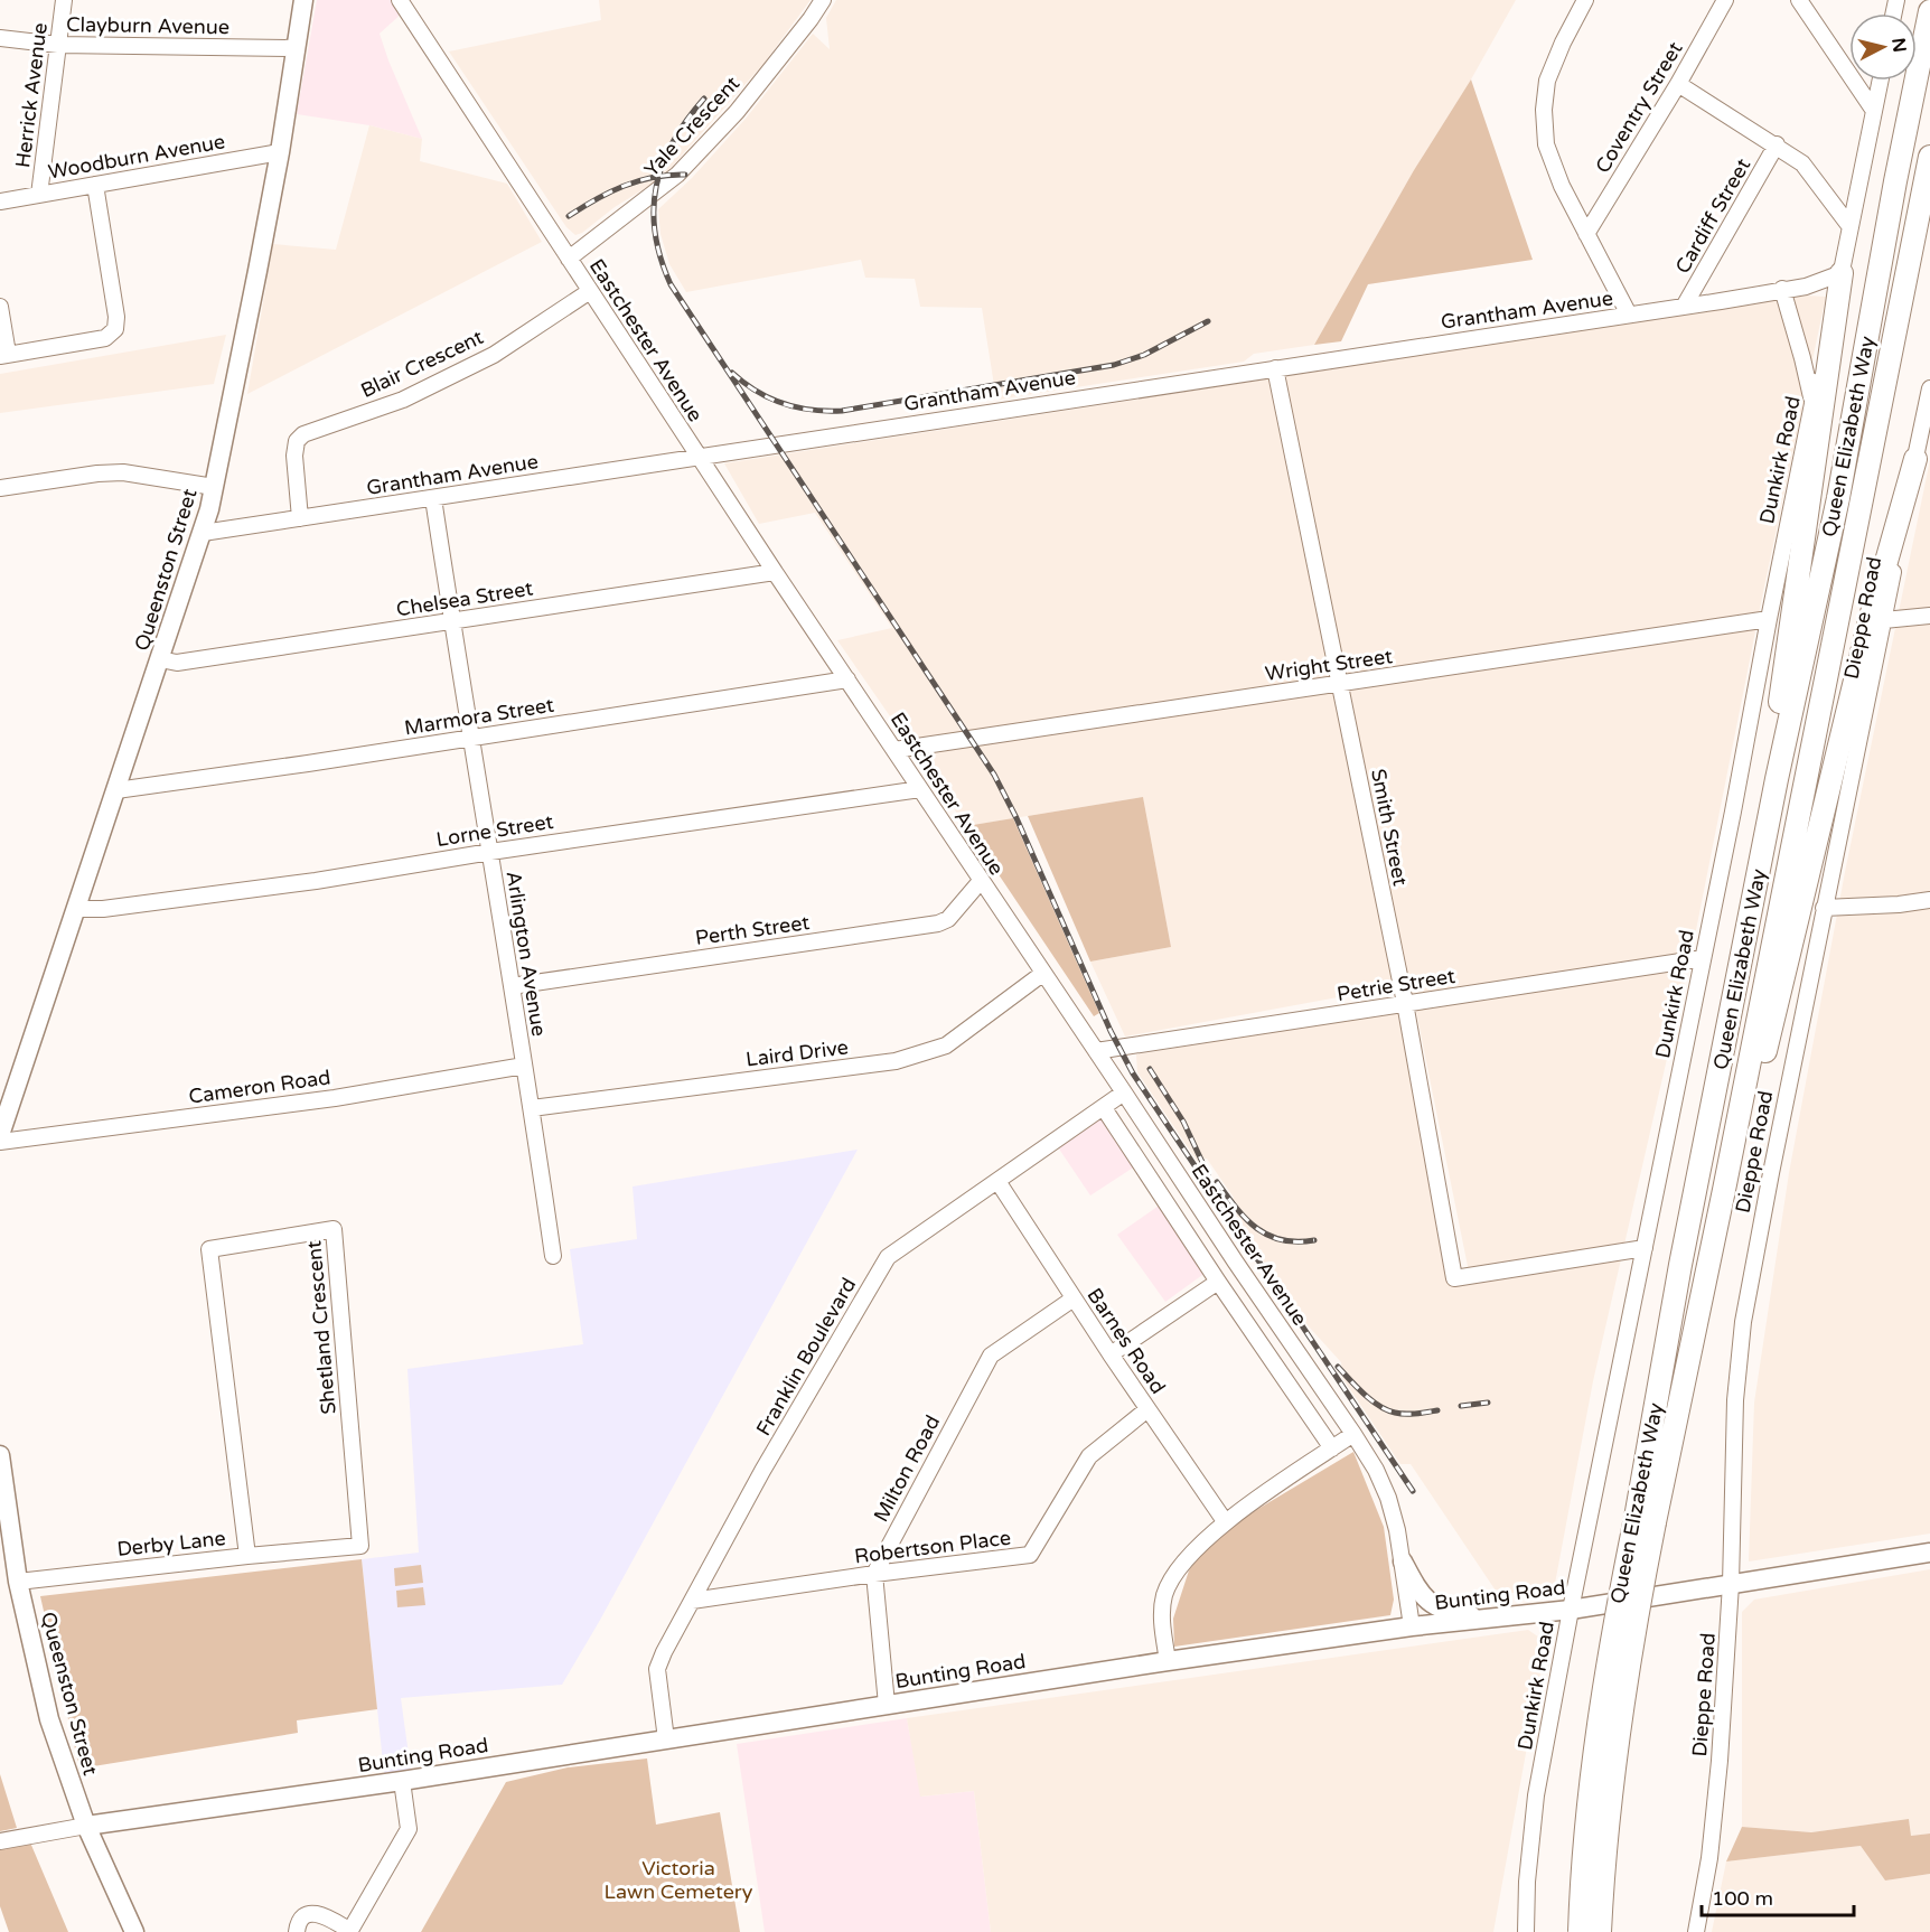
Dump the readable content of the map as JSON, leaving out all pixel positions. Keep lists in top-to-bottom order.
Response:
{
  "streets": {
    "highway": ["Queen Elizabeth Way"],
    "main road": ["Queenston Street", "Bunting Road"],
    "street": [
      "Clayburn Avenue",
      "Herrick Avenue",
      "Coventry Street",
      "Yale Crescent",
      "Woodburn Avenue",
      "Cardiff Street",
      "Grantham Avenue",
      "Eastchester Avenue",
      "Blair Crescent",
      "Dunkirk Road",
      "Chelsea Street",
      "Dieppe Road",
      "Wright Street",
      "Marmora Street",
      "Smith Street",
      "Lorne Street",
      "Perth Street",
      "Arlington Avenue",
      "Petrie Street",
      "Laird Drive",
      "Cameron Road",
      "Shetland Crescent",
      "Barnes Road",
      "Franklin Boulevard",
      "Milton Road",
      "Derby Lane",
      "Robertson Place"
    ]
  },
  "crossings": [
    ["Clayburn Avenue", "Herrick Avenue"],
    ["Clayburn Avenue", "Queenston Street"],
    ["Herrick Avenue", "Woodburn Avenue"],
    ["Yale Crescent", "Eastchester Avenue"],
    ["Woodburn Avenue", "Queenston Street"],
    ["Cardiff Street", "Grantham Avenue"],
    ["Grantham Avenue", "Eastchester Avenue"],
    ["Grantham Avenue", "Blair Crescent"],
    ["Grantham Avenue", "Queenston Street"],
    ["Grantham Avenue", "Smith Street"],
    ["Grantham Avenue", "Arlington Avenue"],
    ["Eastchester Avenue", "Blair Crescent"],
    ["Eastchester Avenue", "Chelsea Street"],
    ["Eastchester Avenue", "Wright Street"],
    ["Eastchester Avenue", "Marmora Street"],
    ["Eastchester Avenue", "Lorne Street"],
    ["Eastchester Avenue", "Perth Street"],
    ["Eastchester Avenue", "Petrie Street"],
    ["Eastchester Avenue", "Laird Drive"],
    ["Eastchester Avenue", "Franklin Boulevard"],
    ["Eastchester Avenue", "Bunting Road"],
    ["Dunkirk Road", "Wright Street"],
    ["Dunkirk Road", "Smith Street"],
    ["Dunkirk Road", "Petrie Street"],
    ["Dunkirk Road", "Bunting Road"],
    ["Queenston Street", "Chelsea Street"],
    ["Queenston Street", "Marmora Street"],
    ["Queenston Street", "Lorne Street"],
    ["Queenston Street", "Derby Lane"],
    ["Queenston Street", "Bunting Road"],
    ["Chelsea Street", "Arlington Avenue"],
    ["Dieppe Road", "Bunting Road"],
    ["Wright Street", "Smith Street"],
    ["Marmora Street", "Arlington Avenue"],
    ["Smith Street", "Petrie Street"],
    ["Lorne Street", "Arlington Avenue"],
    ["Perth Street", "Arlington Avenue"],
    ["Arlington Avenue", "Laird Drive"],
    ["Arlington Avenue", "Cameron Road"],
    ["Shetland Crescent", "Derby Lane"],
    ["Barnes Road", "Franklin Boulevard"],
    ["Barnes Road", "Milton Road"],
    ["Barnes Road", "Robertson Place"],
    ["Franklin Boulevard", "Robertson Place"],
    ["Franklin Boulevard", "Bunting Road"],
    ["Milton Road", "Robertson Place"]
  ],
  "parks": ["Victoria Lawn Cemetery"],
  "scale_bar": "100 m",
  "north": "right"
}
